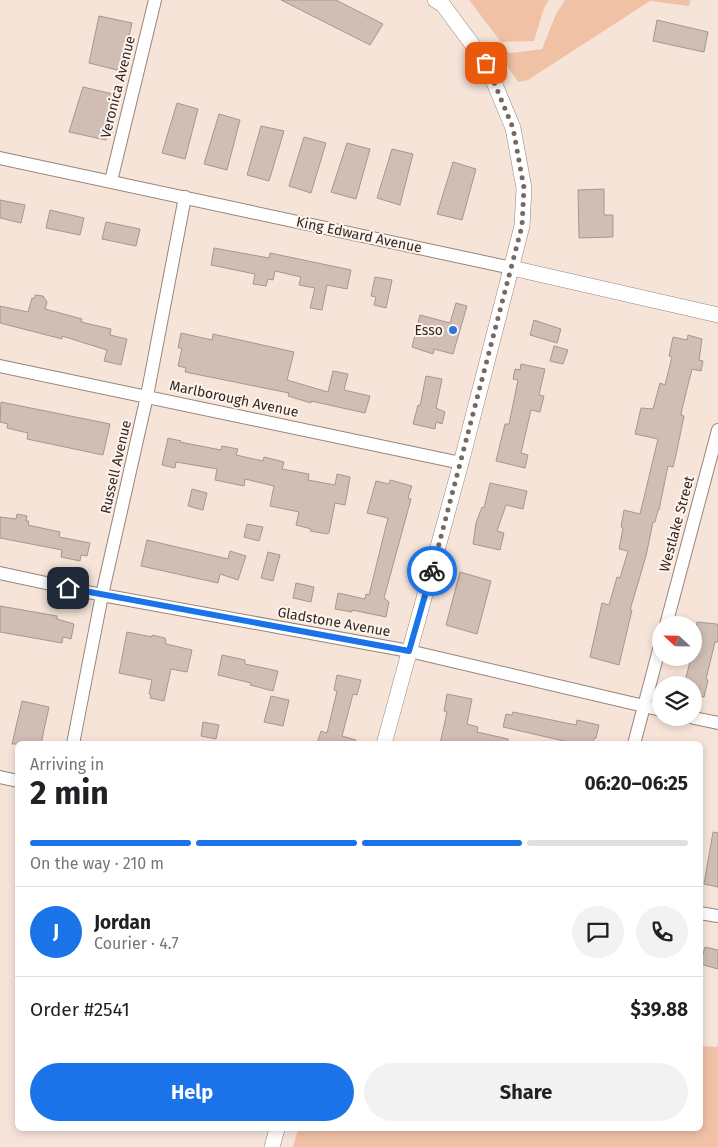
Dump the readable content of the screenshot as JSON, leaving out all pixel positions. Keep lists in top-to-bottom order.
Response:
{
  "streets": {
    "street": [
      "Veronica Avenue",
      "King Edward Avenue",
      "Marlborough Avenue",
      "Russell Avenue",
      "Westlake Street",
      "Gladstone Avenue"
    ]
  },
  "crossings": [
    ["Veronica Avenue", "King Edward Avenue"],
    ["King Edward Avenue", "Russell Avenue"],
    ["Marlborough Avenue", "Russell Avenue"],
    ["Russell Avenue", "Gladstone Avenue"]
  ],
  "places": ["Esso"],
  "north": "left",
  "page": {
    "heading": ["2 min", "Arriving in", "06:20–06:25"],
    "panel": [
      "Jordan",
      "Courier · 4.7",
      "Order #2541",
      "$39.88"
    ],
    "bar": "On the way · 210 m",
    "round": "J",
    "buttons": ["Help", "Share"]
  }
}
